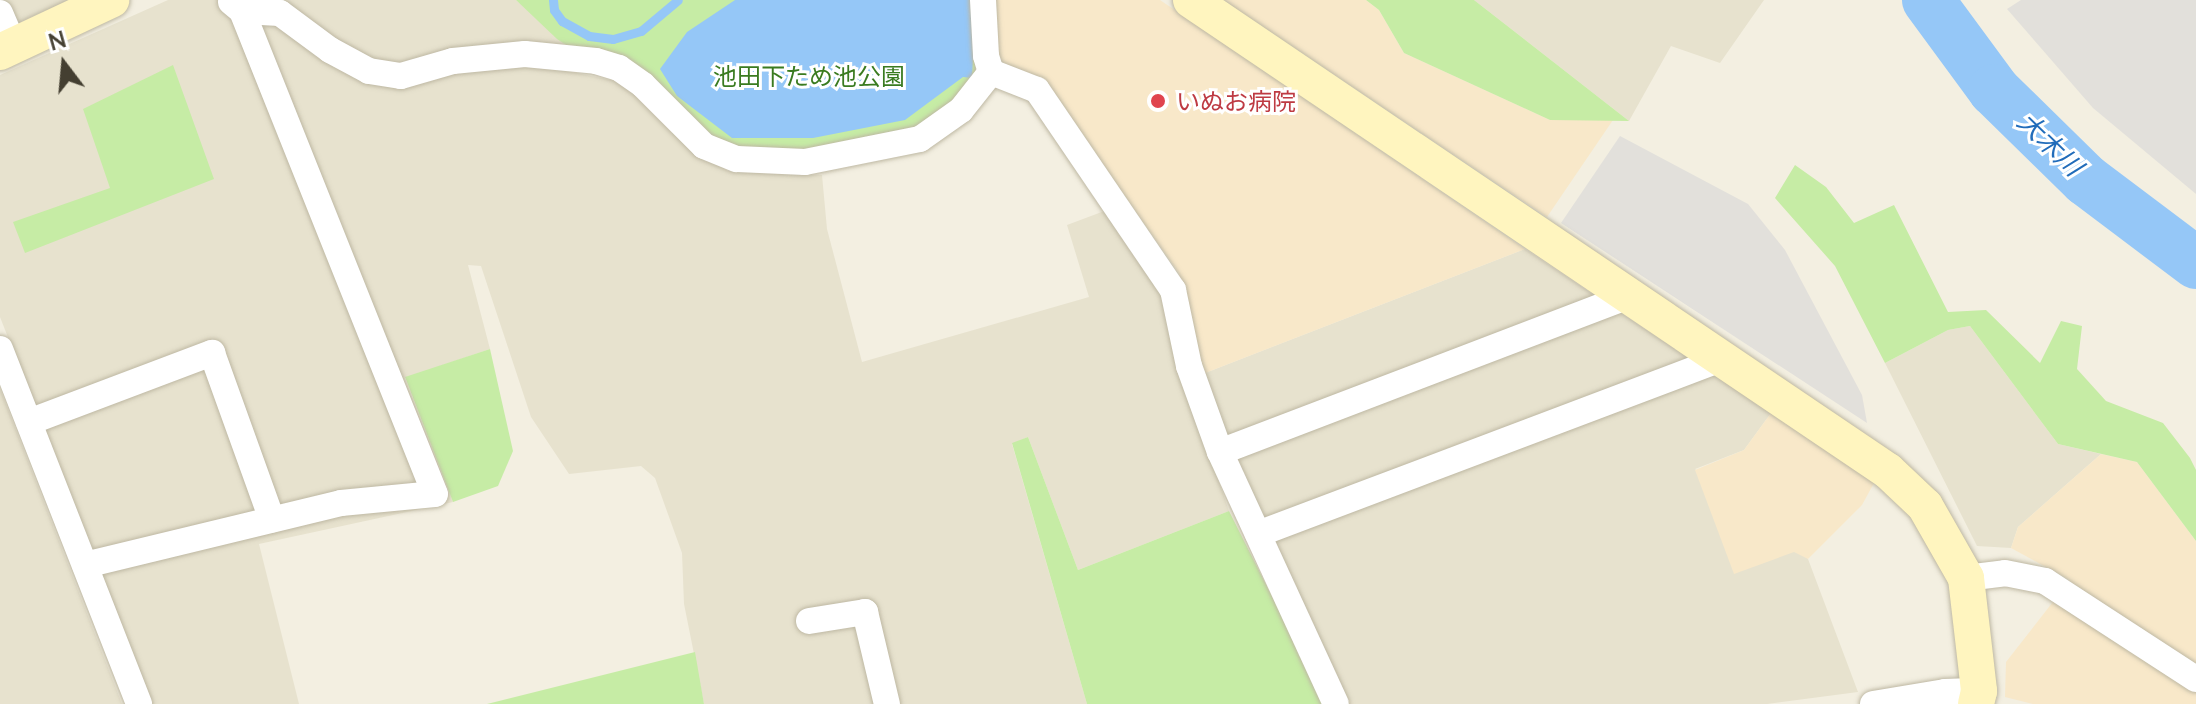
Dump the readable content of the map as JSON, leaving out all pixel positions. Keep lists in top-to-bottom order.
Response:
{
  "water": ["大木川"],
  "parks": ["池田下ため池公園"],
  "places": ["いぬお病院"],
  "north": "top"
}
